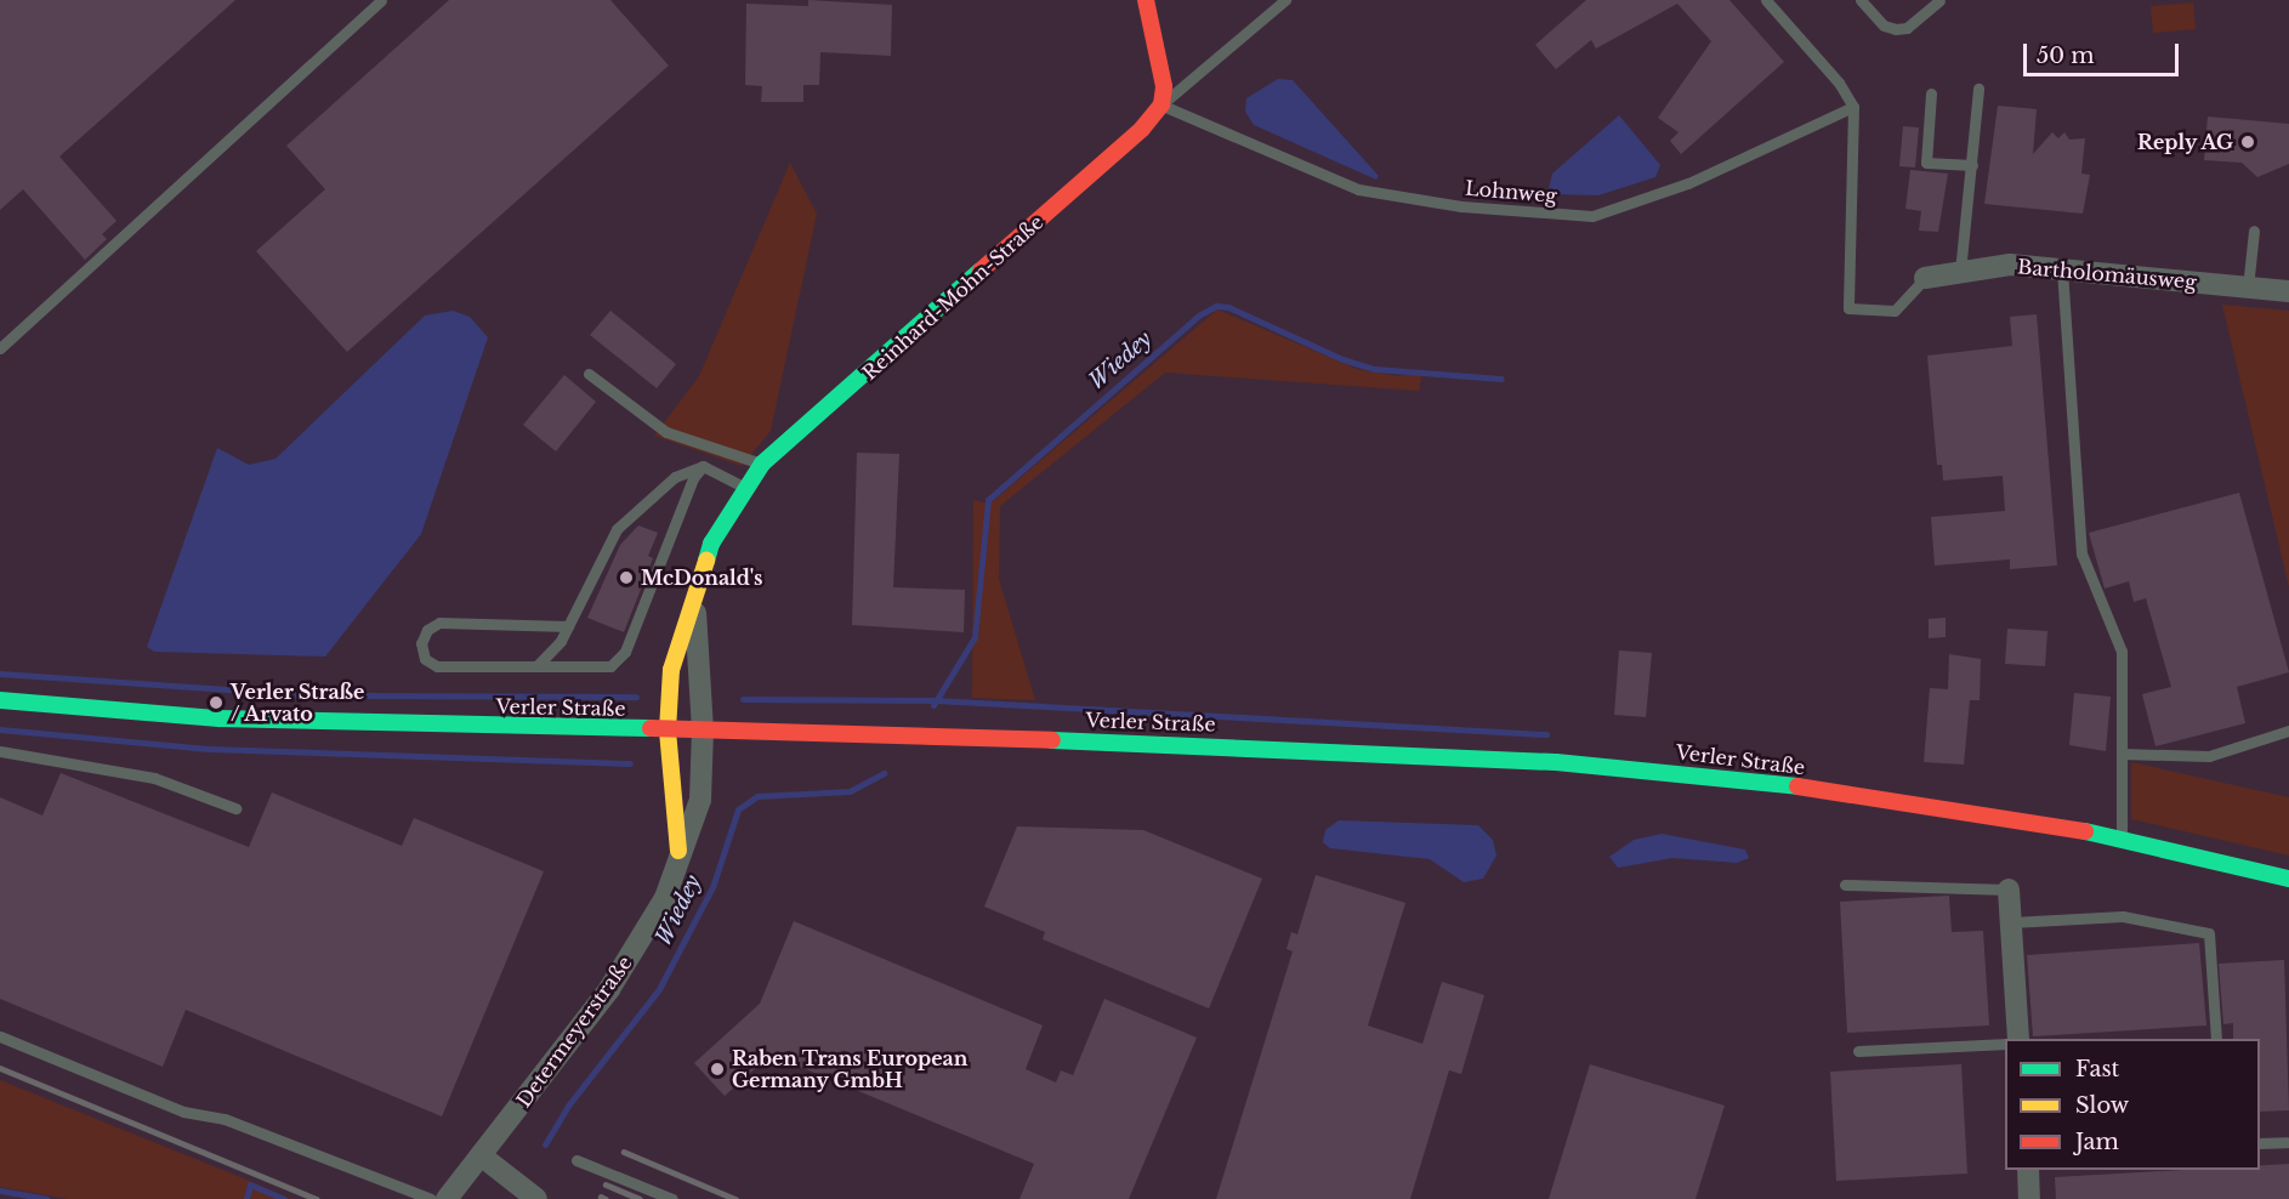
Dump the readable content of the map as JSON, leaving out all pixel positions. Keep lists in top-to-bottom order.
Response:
{
  "streets": {
    "main road": ["Reinhard-Mohn-Straße", "Verler Straße", "Determeyerstraße"],
    "street": ["Bartholomäusweg"],
    "lane": ["Lohnweg"]
  },
  "crossings": [
    ["Lohnweg", "Reinhard-Mohn-Straße"],
    ["Reinhard-Mohn-Straße", "Verler Straße"],
    ["Reinhard-Mohn-Straße", "Determeyerstraße"],
    ["Verler Straße", "Determeyerstraße"]
  ],
  "water": ["Wiedey"],
  "places": [
    "Reply AG",
    "McDonald's",
    "Verler Straße / Arvato",
    "Raben Trans European Germany GmbH"
  ],
  "legend": ["Fast", "Slow", "Jam"],
  "scale_bar": "50 m"
}
